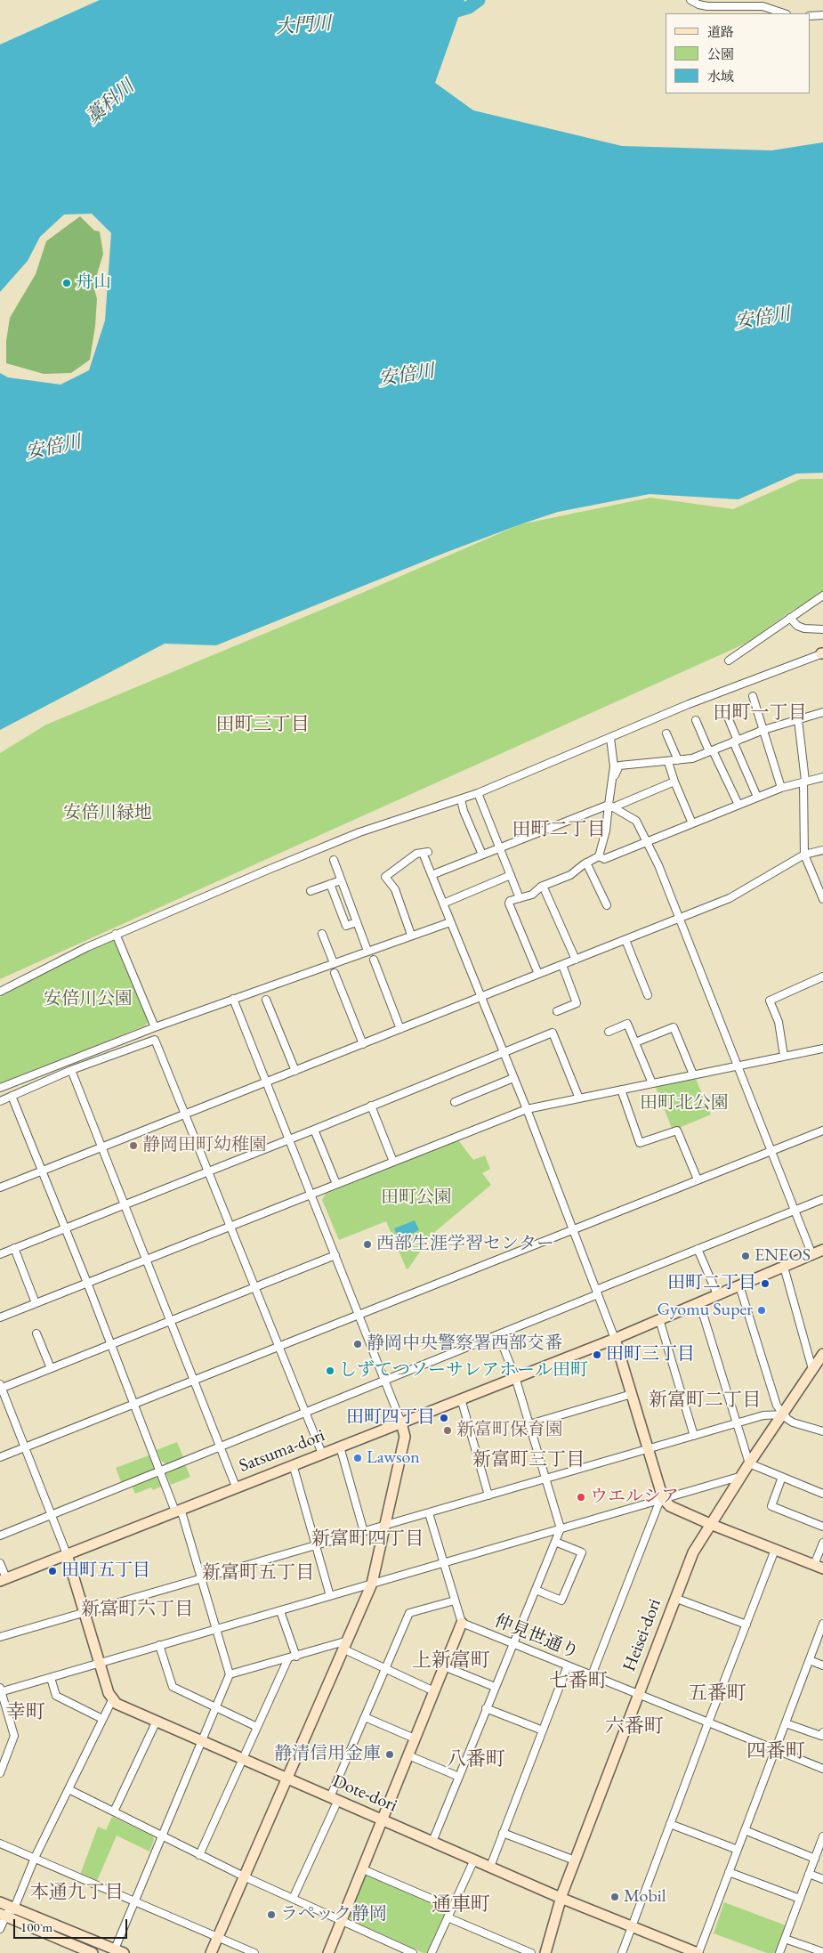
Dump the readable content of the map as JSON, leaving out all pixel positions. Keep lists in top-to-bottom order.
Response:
{
  "streets": {
    "street": [
      "Satsuma-dori",
      "Heisei-dori",
      "仲見世通り",
      "Dote-dori"
    ]
  },
  "crossings": [
    ["Heisei-dori", "仲見世通り"],
    ["Heisei-dori", "Dote-dori"]
  ],
  "districts": [
    "田町一丁目",
    "田町三丁目",
    "田町二丁目",
    "新富町二丁目",
    "新富町三丁目",
    "新富町四丁目",
    "新富町五丁目",
    "新富町六丁目",
    "上新富町",
    "七番町",
    "五番町",
    "幸町",
    "六番町",
    "四番町",
    "八番町",
    "本通九丁目",
    "通車町"
  ],
  "water": ["大門川", "藁科川", "安倍川"],
  "parks": [
    "安倍川緑地",
    "安倍川公園",
    "田町北公園",
    "田町公園"
  ],
  "places": [
    "舟山",
    "静岡田町幼稚園",
    "西部生涯学習センター",
    "ENEOS",
    "田町二丁目",
    "Gyomu Super",
    "静岡中央警察署西部交番",
    "田町三丁目",
    "しずてつソーサレアホール田町",
    "田町四丁目",
    "新富町保育園",
    "Lawson",
    "ウエルシア",
    "田町五丁目",
    "静清信用金庫",
    "Mobil",
    "ラペック静岡"
  ],
  "legend": ["道路", "公園", "水域"],
  "scale_bar": "100 m"
}
